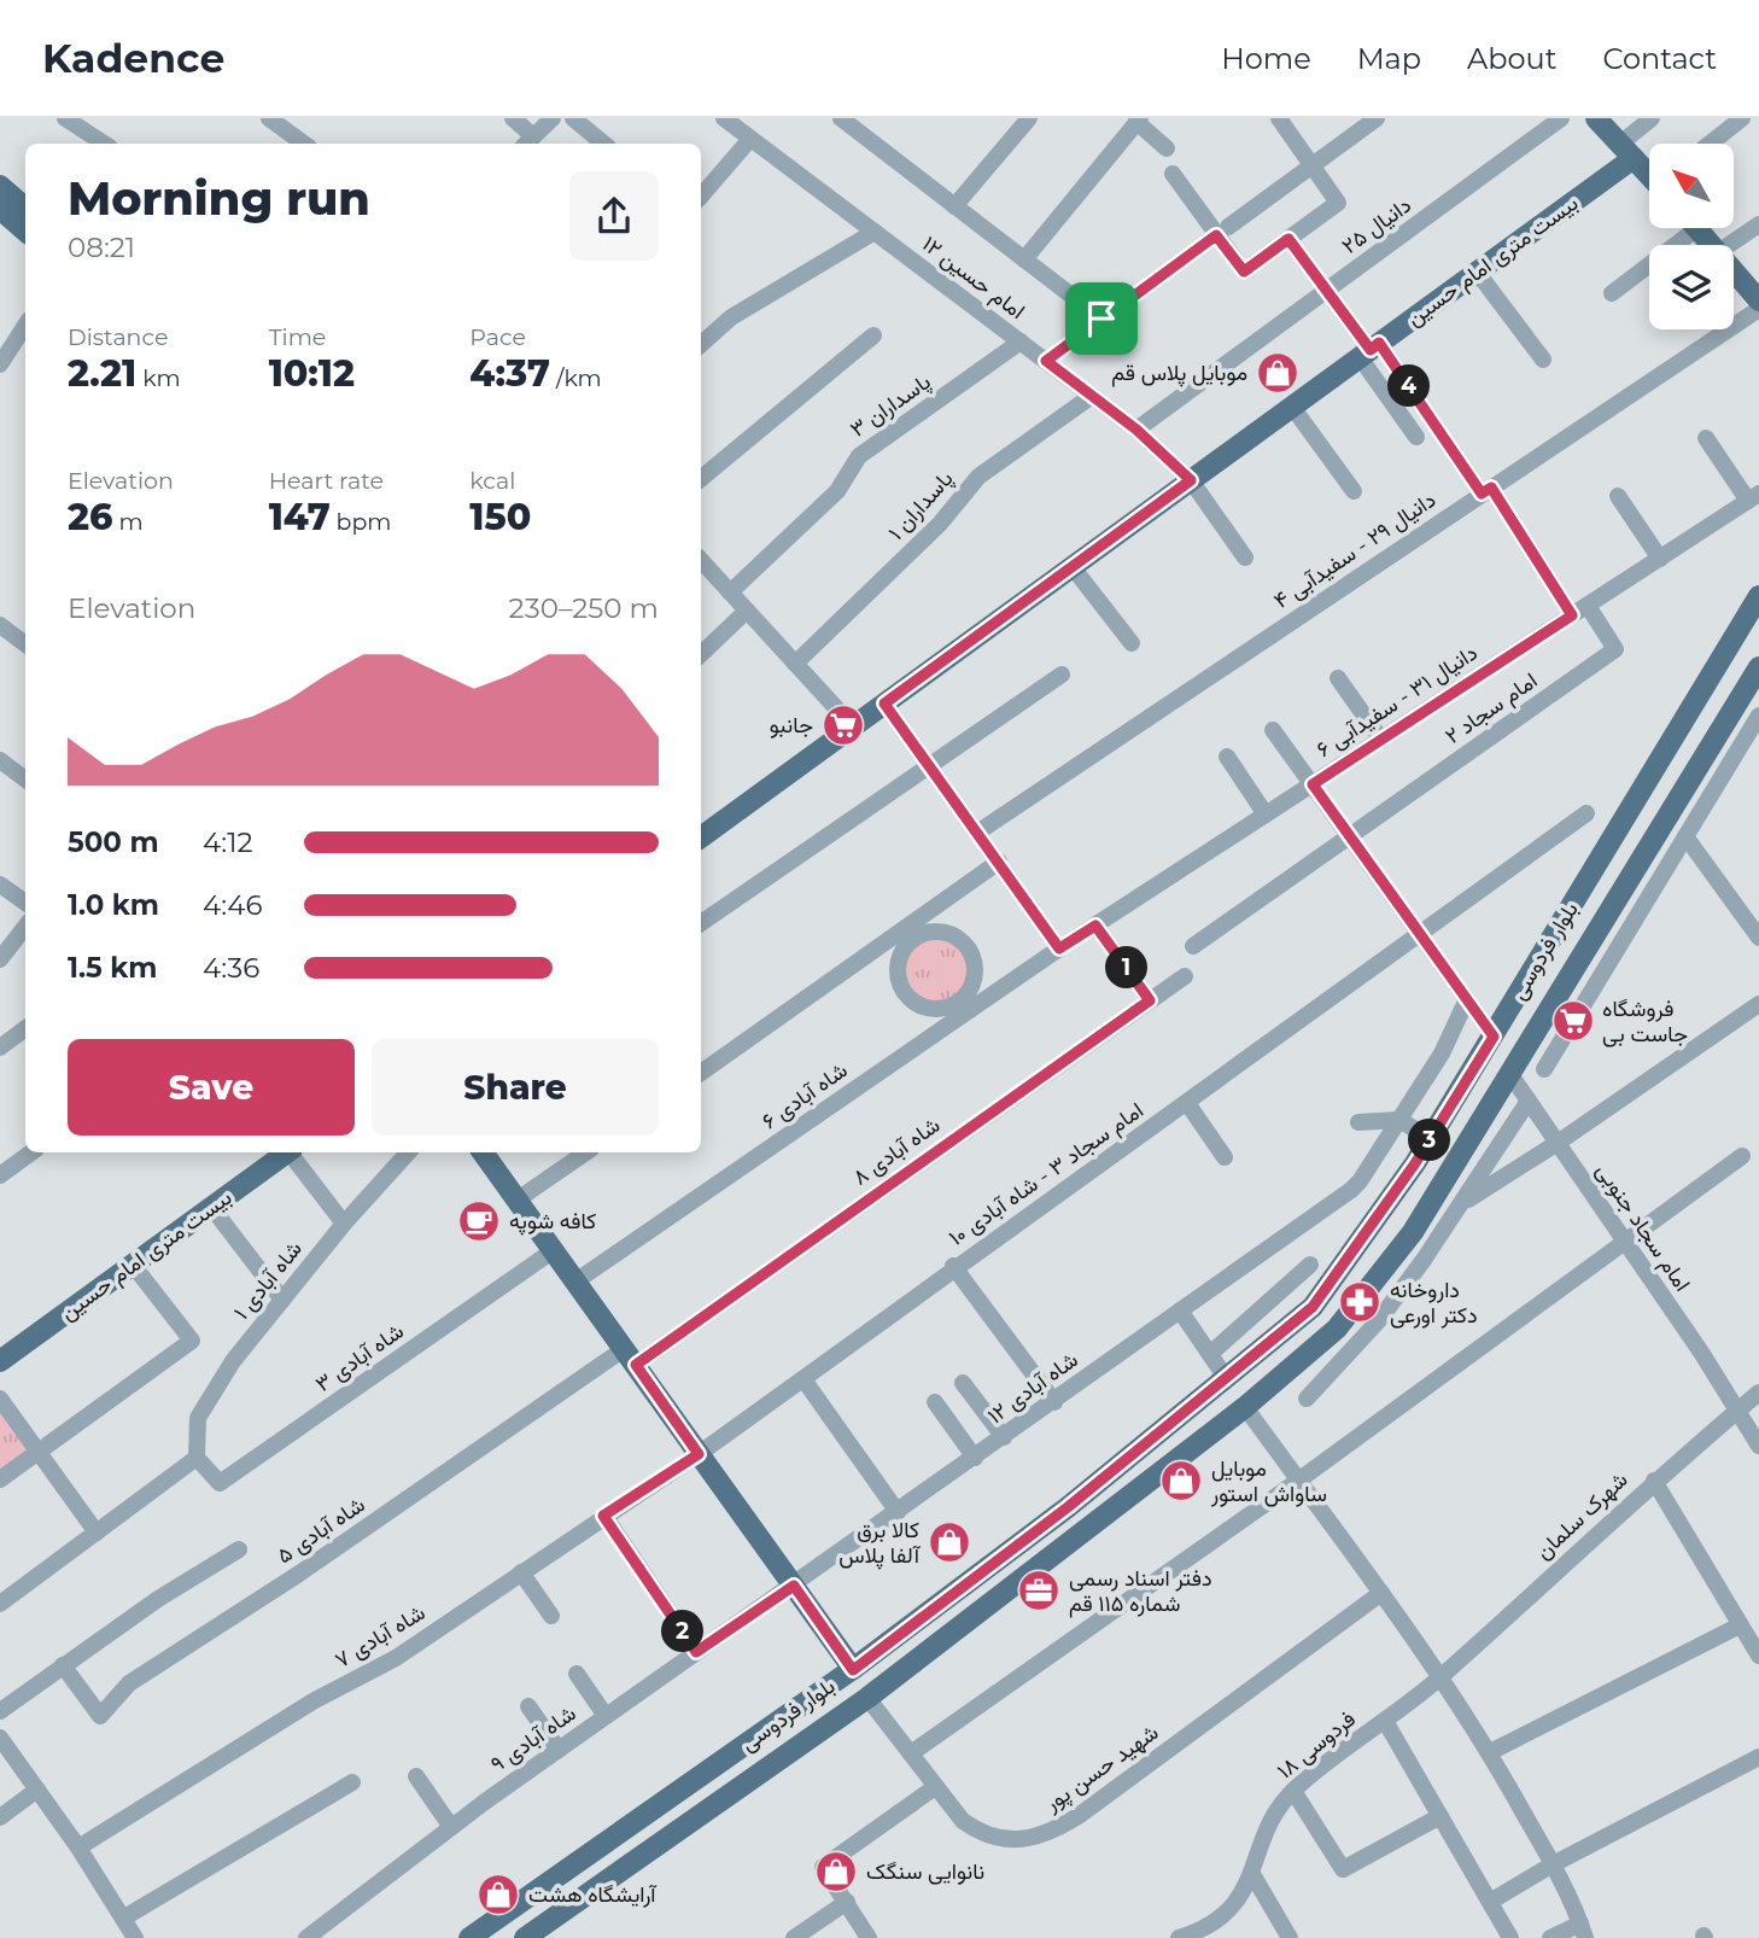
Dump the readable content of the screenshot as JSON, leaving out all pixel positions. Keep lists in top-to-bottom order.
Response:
{
  "streets": {
    "main road": ["بیست متری امام حسین", "بلوار فردوسی"],
    "street": [
      "دانیال ۲۵",
      "امام حسین ۱۲",
      "پاسداران ۳",
      "پاسداران ۱",
      "دانیال ۲۹ - سفیدآبی ۴",
      "دانیال ۳۱ - سفیدآبی ۶",
      "امام سجاد ۲",
      "شاه آبادی ۶",
      "شاه آبادی ۸",
      "امام سجاد ۳ - شاه آبادی ۱۰",
      "امام سجاد جنوبی",
      "شاه آبادی ۱",
      "شاه آبادی ۳",
      "شاه آبادی ۱۲",
      "شهرک سلمان",
      "شاه آبادی ۵",
      "شاه آبادی ۷",
      "شاه آبادی ۹",
      "فردوسی ۱۸",
      "شهید حسن پور"
    ]
  },
  "crossings": [
    ["دانیال ۲۵", "امام حسین ۱۲"],
    ["بیست متری امام حسین", "امام حسین ۱۲"],
    ["امام حسین ۱۲", "پاسداران ۳"],
    ["امام حسین ۱۲", "پاسداران ۱"],
    ["دانیال ۳۱ - سفیدآبی ۶", "امام سجاد ۲"],
    ["دانیال ۳۱ - سفیدآبی ۶", "شاه آبادی ۶"],
    ["بلوار فردوسی", "امام سجاد جنوبی"],
    ["بلوار فردوسی", "شهید حسن پور"],
    ["شاه آبادی ۸", "شاه آبادی ۵"],
    ["امام سجاد ۳ - شاه آبادی ۱۰", "شاه آبادی ۷"],
    ["امام سجاد جنوبی", "شهرک سلمان"],
    ["شاه آبادی ۱", "شاه آبادی ۳"],
    ["شاه آبادی ۱۲", "شاه آبادی ۹"],
    ["شهرک سلمان", "فردوسی ۱۸"]
  ],
  "places": {
    "shop": [
      "موبایل پلاس قم",
      "موبایل ساواش استور",
      "کالا برق آلفا پلاس",
      "نانوایی سنگک",
      "آرایشگاه هشت"
    ],
    "supermarket": ["جانبو", "فروشگاه جاست بی"],
    "cafe": ["کافه شوپه"],
    "pharmacy": ["داروخانه دکتر اورعی"],
    "office": ["دفتر اسناد رسمی شماره ۱۱۵ قم"]
  },
  "north": "top left",
  "page": {
    "header": "Kadence",
    "nav": [
      "Home",
      "Map",
      "About",
      "Contact"
    ],
    "heading": ["Morning run", "08:21"],
    "stats": [
      ["Distance", "2.21 km"],
      ["Time", "10:12"],
      ["Pace", "4:37 /km"],
      ["Elevation", "26 m"],
      ["Heart rate", "147 bpm"],
      ["kcal", "150"]
    ],
    "pins": [
      "4",
      "1",
      "3",
      "2"
    ],
    "chart": ["Elevation", "230–250 m"],
    "list": [
      {
        "name": "500 m",
        "note": "4:12"
      },
      {
        "name": "1.0 km",
        "note": "4:46"
      },
      {
        "name": "1.5 km",
        "note": "4:36"
      }
    ],
    "buttons": ["Save", "Share"]
  }
}
